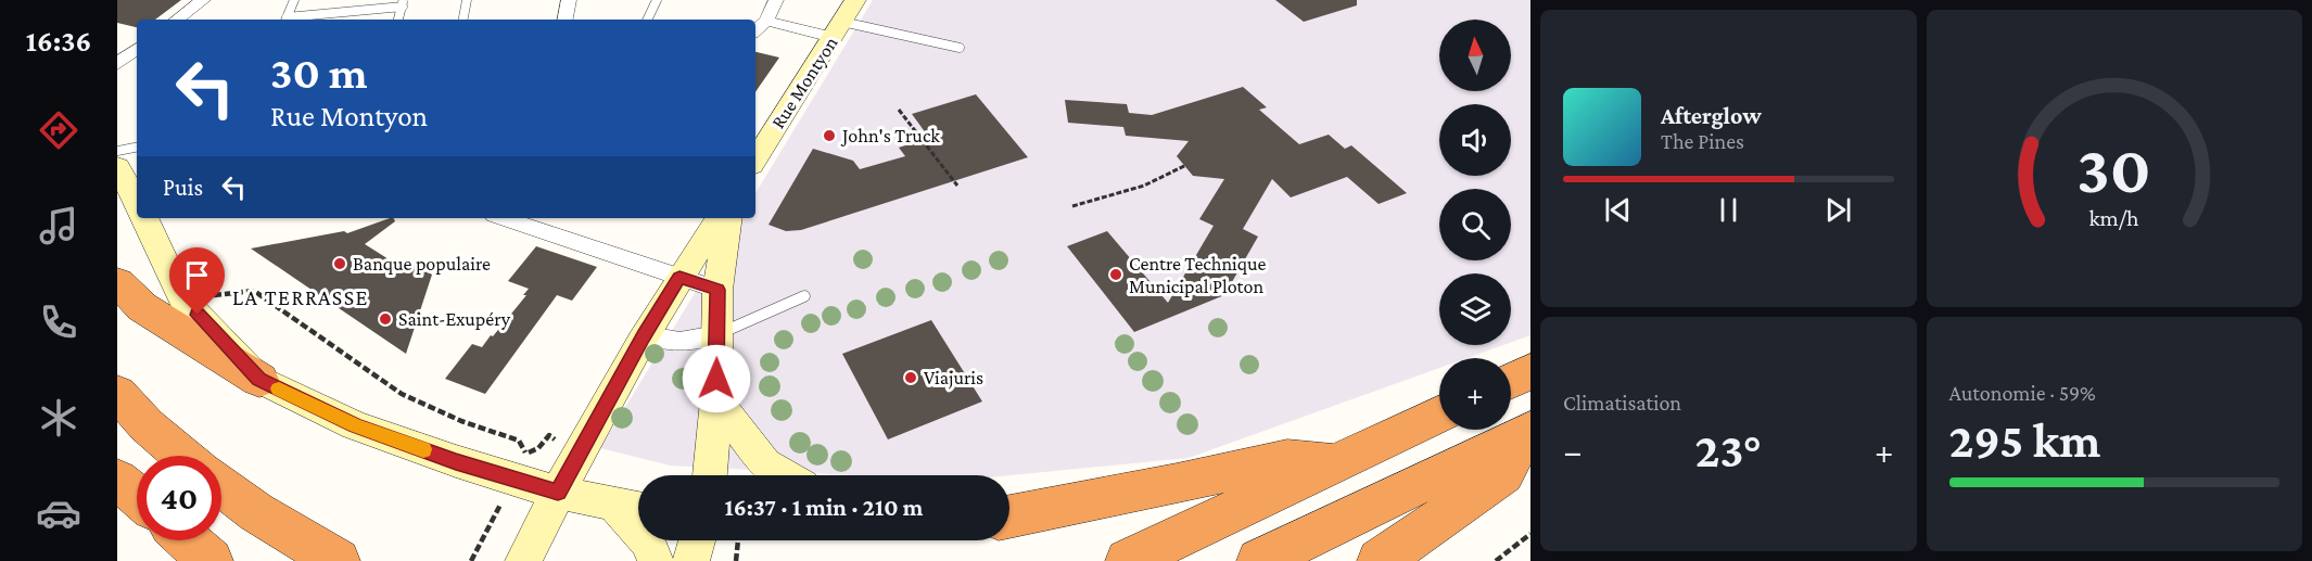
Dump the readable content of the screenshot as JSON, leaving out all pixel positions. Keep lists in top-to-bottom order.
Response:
{
  "streets": {
    "street": ["Rue Montyon"]
  },
  "districts": ["LA TERRASSE"],
  "places": [
    "John's Truck",
    "Banque populaire",
    "Centre Technique Municipal Ploton",
    "Saint-Exupéry",
    "Viajuris"
  ],
  "north": "top",
  "page": {
    "tabs": "16:36",
    "map_buttons": "+",
    "turn": ["30 m", "Rue Montyon"],
    "song": ["Afterglow", "The Pines"],
    "then": "Puis",
    "tile": [
      "Climatisation",
      ["Autonomie · 59%", "295 km"]
    ],
    "heat": ["−", "23°", "+"],
    "limit": "40",
    "trip": "16:37 · 1 min · 210 m",
    "gauge": ["30", "km/h"]
  }
}
